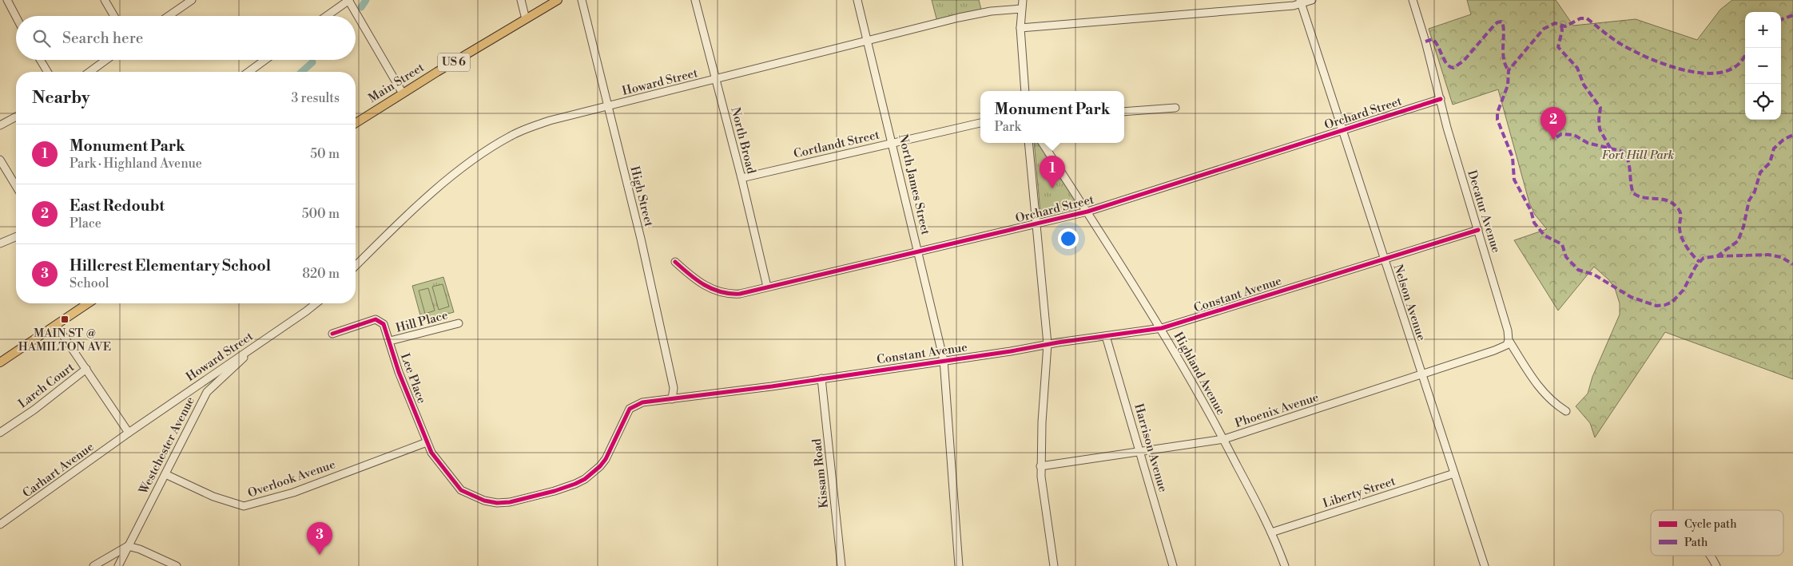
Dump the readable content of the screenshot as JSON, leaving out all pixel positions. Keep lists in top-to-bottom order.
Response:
{
  "streets": {
    "main road": ["US 6", "Main Street"],
    "street": [
      "Howard Street",
      "Orchard Street",
      "North Broad",
      "Cortlandt Street",
      "North James Street",
      "High Street",
      "Decatur Avenue",
      "Constant Avenue",
      "Nelson Avenue",
      "Hill Place",
      "Highland Avenue",
      "Lee Place",
      "Larch Court",
      "Phoenix Avenue",
      "Westchester Avenue",
      "Harrison Avenue",
      "Carhart Avenue",
      "Kissam Road",
      "Overlook Avenue",
      "Liberty Street"
    ]
  },
  "crossings": [
    ["Howard Street", "North Broad"],
    ["Howard Street", "North James Street"],
    ["Howard Street", "High Street"],
    ["Howard Street", "Westchester Avenue"],
    ["Howard Street", "Carhart Avenue"],
    ["Orchard Street", "North Broad"],
    ["Orchard Street", "North James Street"],
    ["Orchard Street", "Decatur Avenue"],
    ["Orchard Street", "Nelson Avenue"],
    ["Orchard Street", "Highland Avenue"],
    ["North Broad", "Cortlandt Street"],
    ["Cortlandt Street", "North James Street"],
    ["North James Street", "Constant Avenue"],
    ["High Street", "Constant Avenue"],
    ["Decatur Avenue", "Constant Avenue"],
    ["Decatur Avenue", "Phoenix Avenue"],
    ["Constant Avenue", "Nelson Avenue"],
    ["Constant Avenue", "Highland Avenue"],
    ["Constant Avenue", "Lee Place"],
    ["Constant Avenue", "Harrison Avenue"],
    ["Constant Avenue", "Kissam Road"],
    ["Constant Avenue", "Overlook Avenue"],
    ["Nelson Avenue", "Phoenix Avenue"],
    ["Nelson Avenue", "Liberty Street"],
    ["Hill Place", "Lee Place"],
    ["Highland Avenue", "Phoenix Avenue"],
    ["Highland Avenue", "Liberty Street"],
    ["Lee Place", "Overlook Avenue"],
    ["Phoenix Avenue", "Harrison Avenue"],
    ["Westchester Avenue", "Overlook Avenue"]
  ],
  "parks": ["Fort Hill Park"],
  "places": {
    "transit": ["MAIN ST @ HAMILTON AVE"]
  },
  "legend": ["Cycle path", "Path"],
  "page": {
    "map_buttons": ["+", "−"],
    "search": "Search here",
    "heading": ["Nearby", "3 results"],
    "popup": ["Monument Park", "Park"],
    "pins": ["2", "1", "3"],
    "list": [
      {
        "mark": "1",
        "name": "Monument Park",
        "note": "Park · Highland Avenue",
        "value": "50 m"
      },
      {
        "mark": "2",
        "name": "East Redoubt",
        "note": "Place",
        "value": "500 m"
      },
      {
        "mark": "3",
        "name": "Hillcrest Elementary School",
        "note": "School",
        "value": "820 m"
      }
    ]
  }
}
